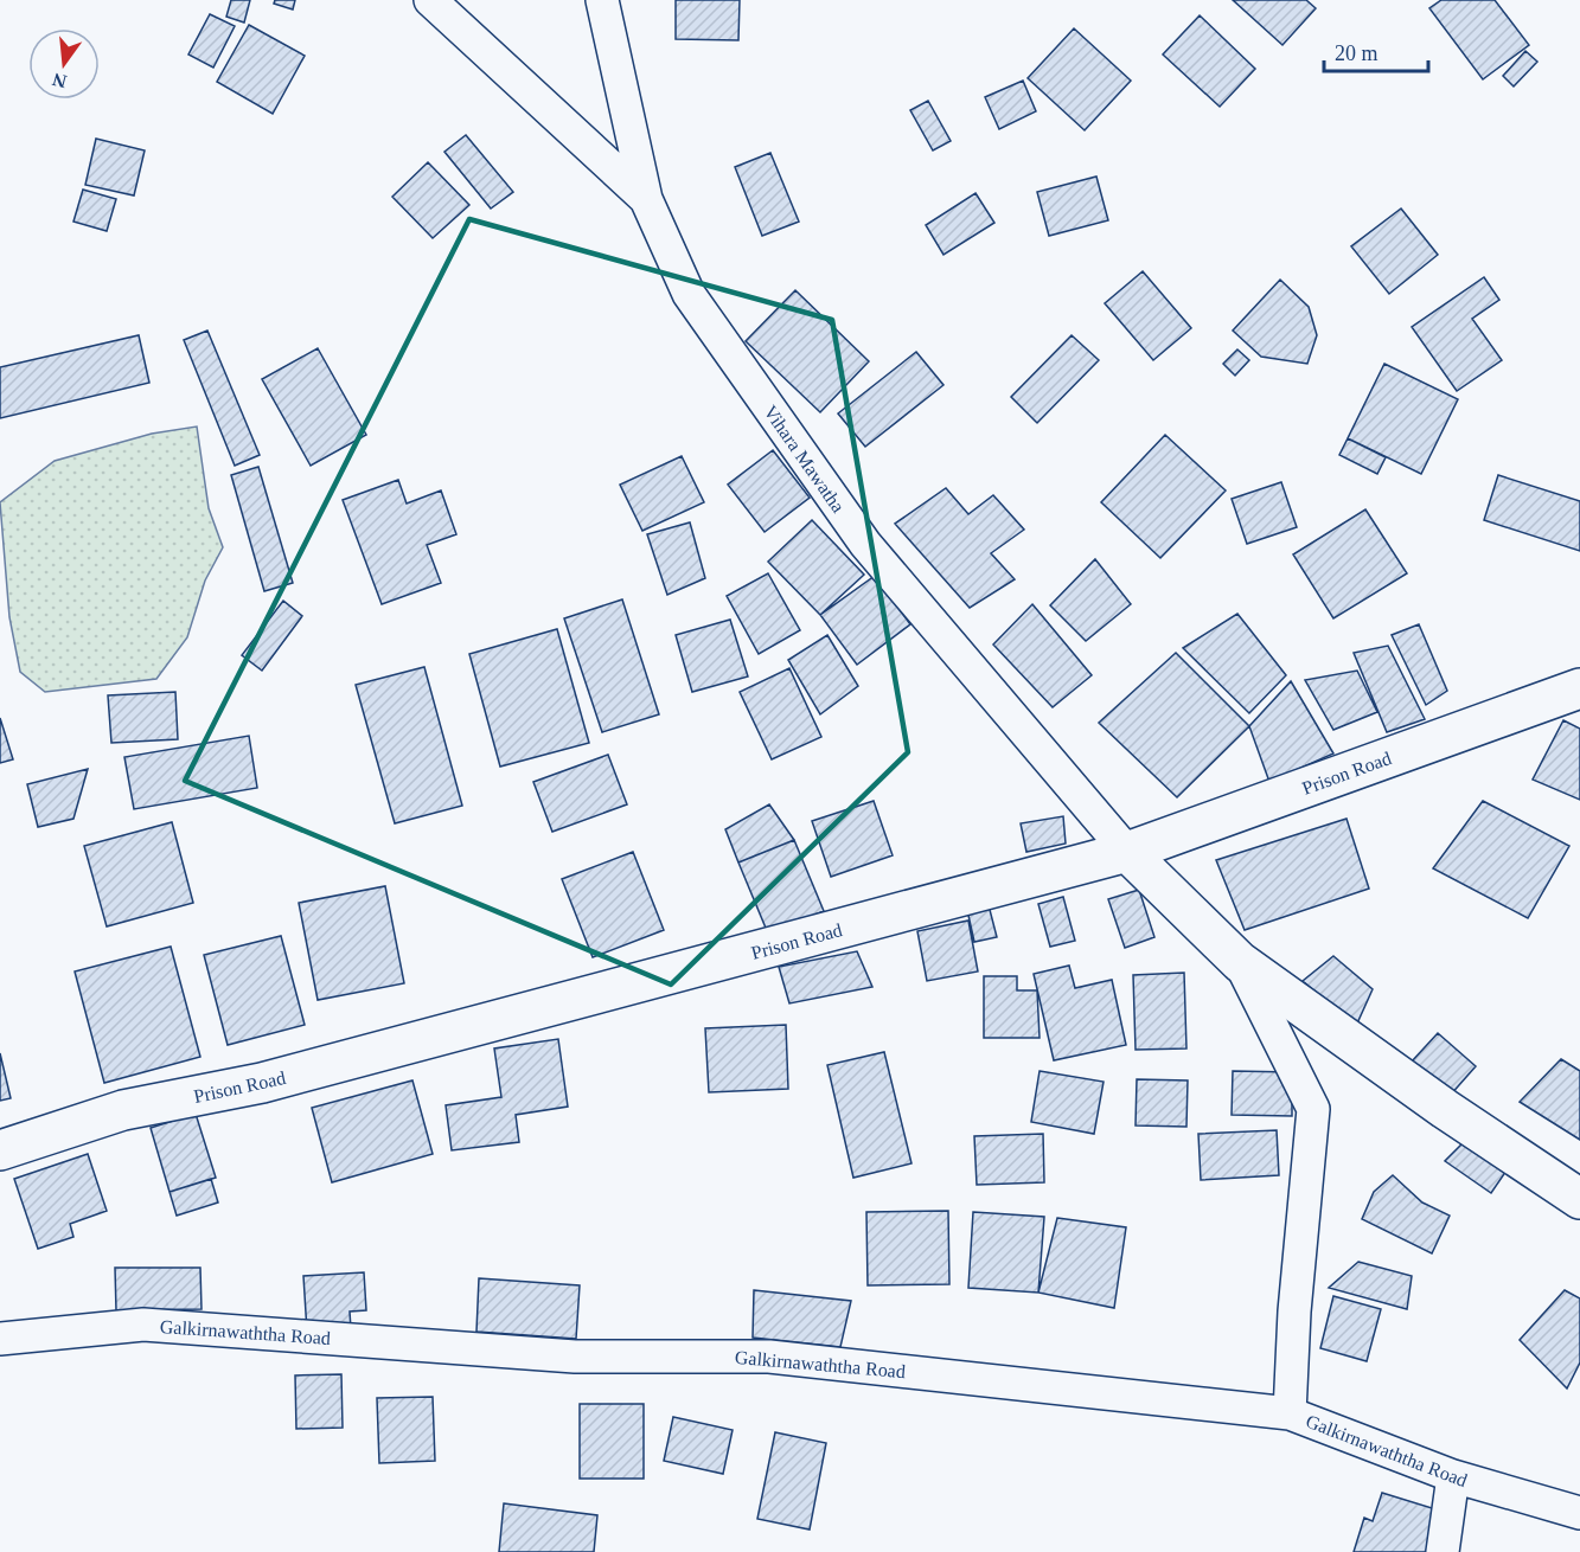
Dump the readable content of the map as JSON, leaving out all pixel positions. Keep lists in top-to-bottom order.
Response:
{
  "streets": {
    "street": ["Vihara Mawatha", "Prison Road", "Galkirnawaththa Road"]
  },
  "crossings": [
    ["Vihara Mawatha", "Prison Road"]
  ],
  "scale_bar": "20 m",
  "north": "bottom"
}
